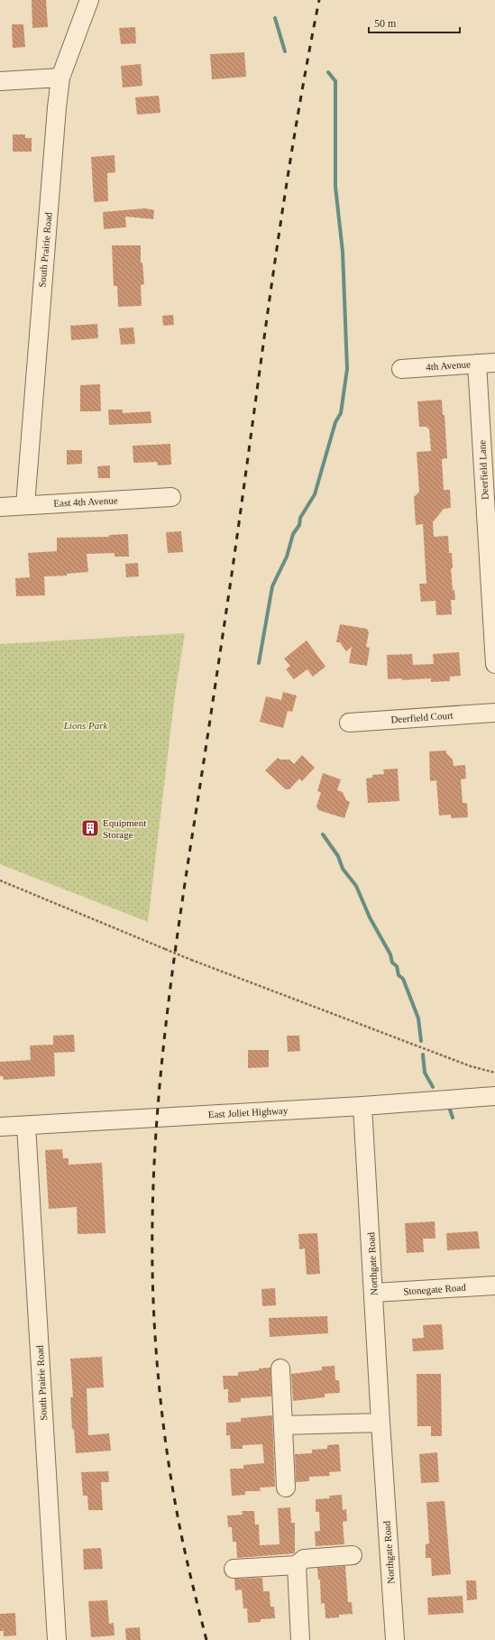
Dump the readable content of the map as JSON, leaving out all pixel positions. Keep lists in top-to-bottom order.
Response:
{
  "streets": {
    "street": [
      "South Prairie Road",
      "4th Avenue",
      "Deerfield Lane",
      "East 4th Avenue",
      "Deerfield Court",
      "East Joliet Highway",
      "Northgate Road",
      "Stonegate Road"
    ]
  },
  "crossings": [
    ["South Prairie Road", "East 4th Avenue"],
    ["South Prairie Road", "East Joliet Highway"],
    ["4th Avenue", "Deerfield Lane"],
    ["East Joliet Highway", "Northgate Road"],
    ["Northgate Road", "Stonegate Road"]
  ],
  "parks": ["Lions Park"],
  "places": {
    "building": ["Equipment Storage"]
  },
  "scale_bar": "50 m"
}
